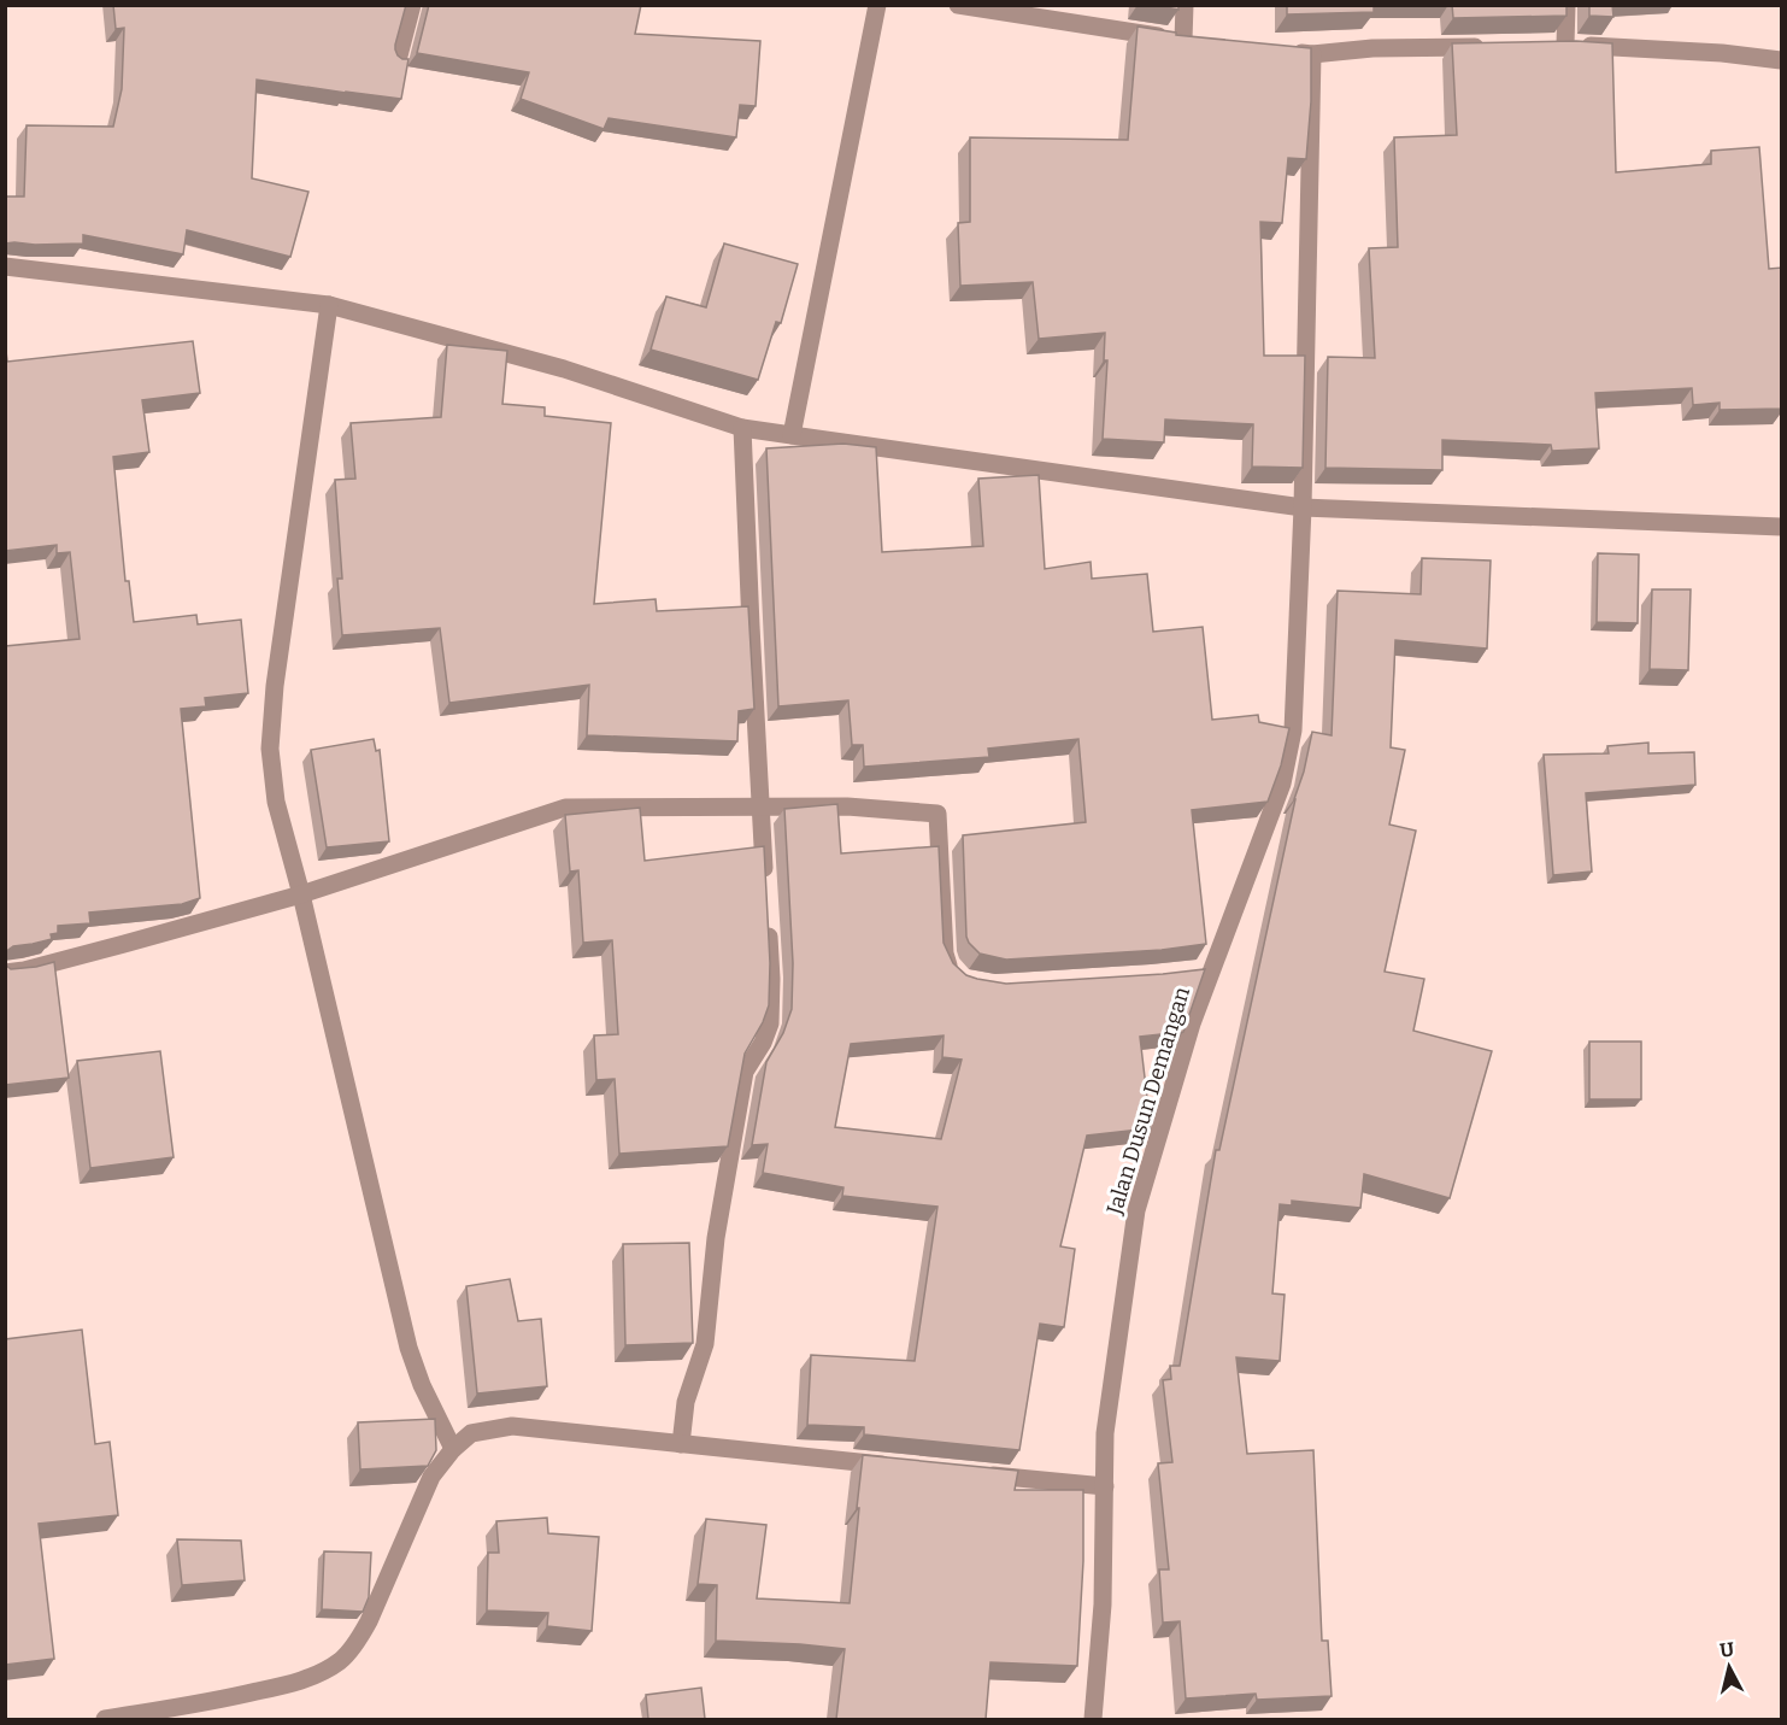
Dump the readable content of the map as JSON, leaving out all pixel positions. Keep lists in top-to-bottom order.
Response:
{
  "streets": {
    "street": ["Jalan Dusun Demangan"]
  },
  "north": "top"
}
